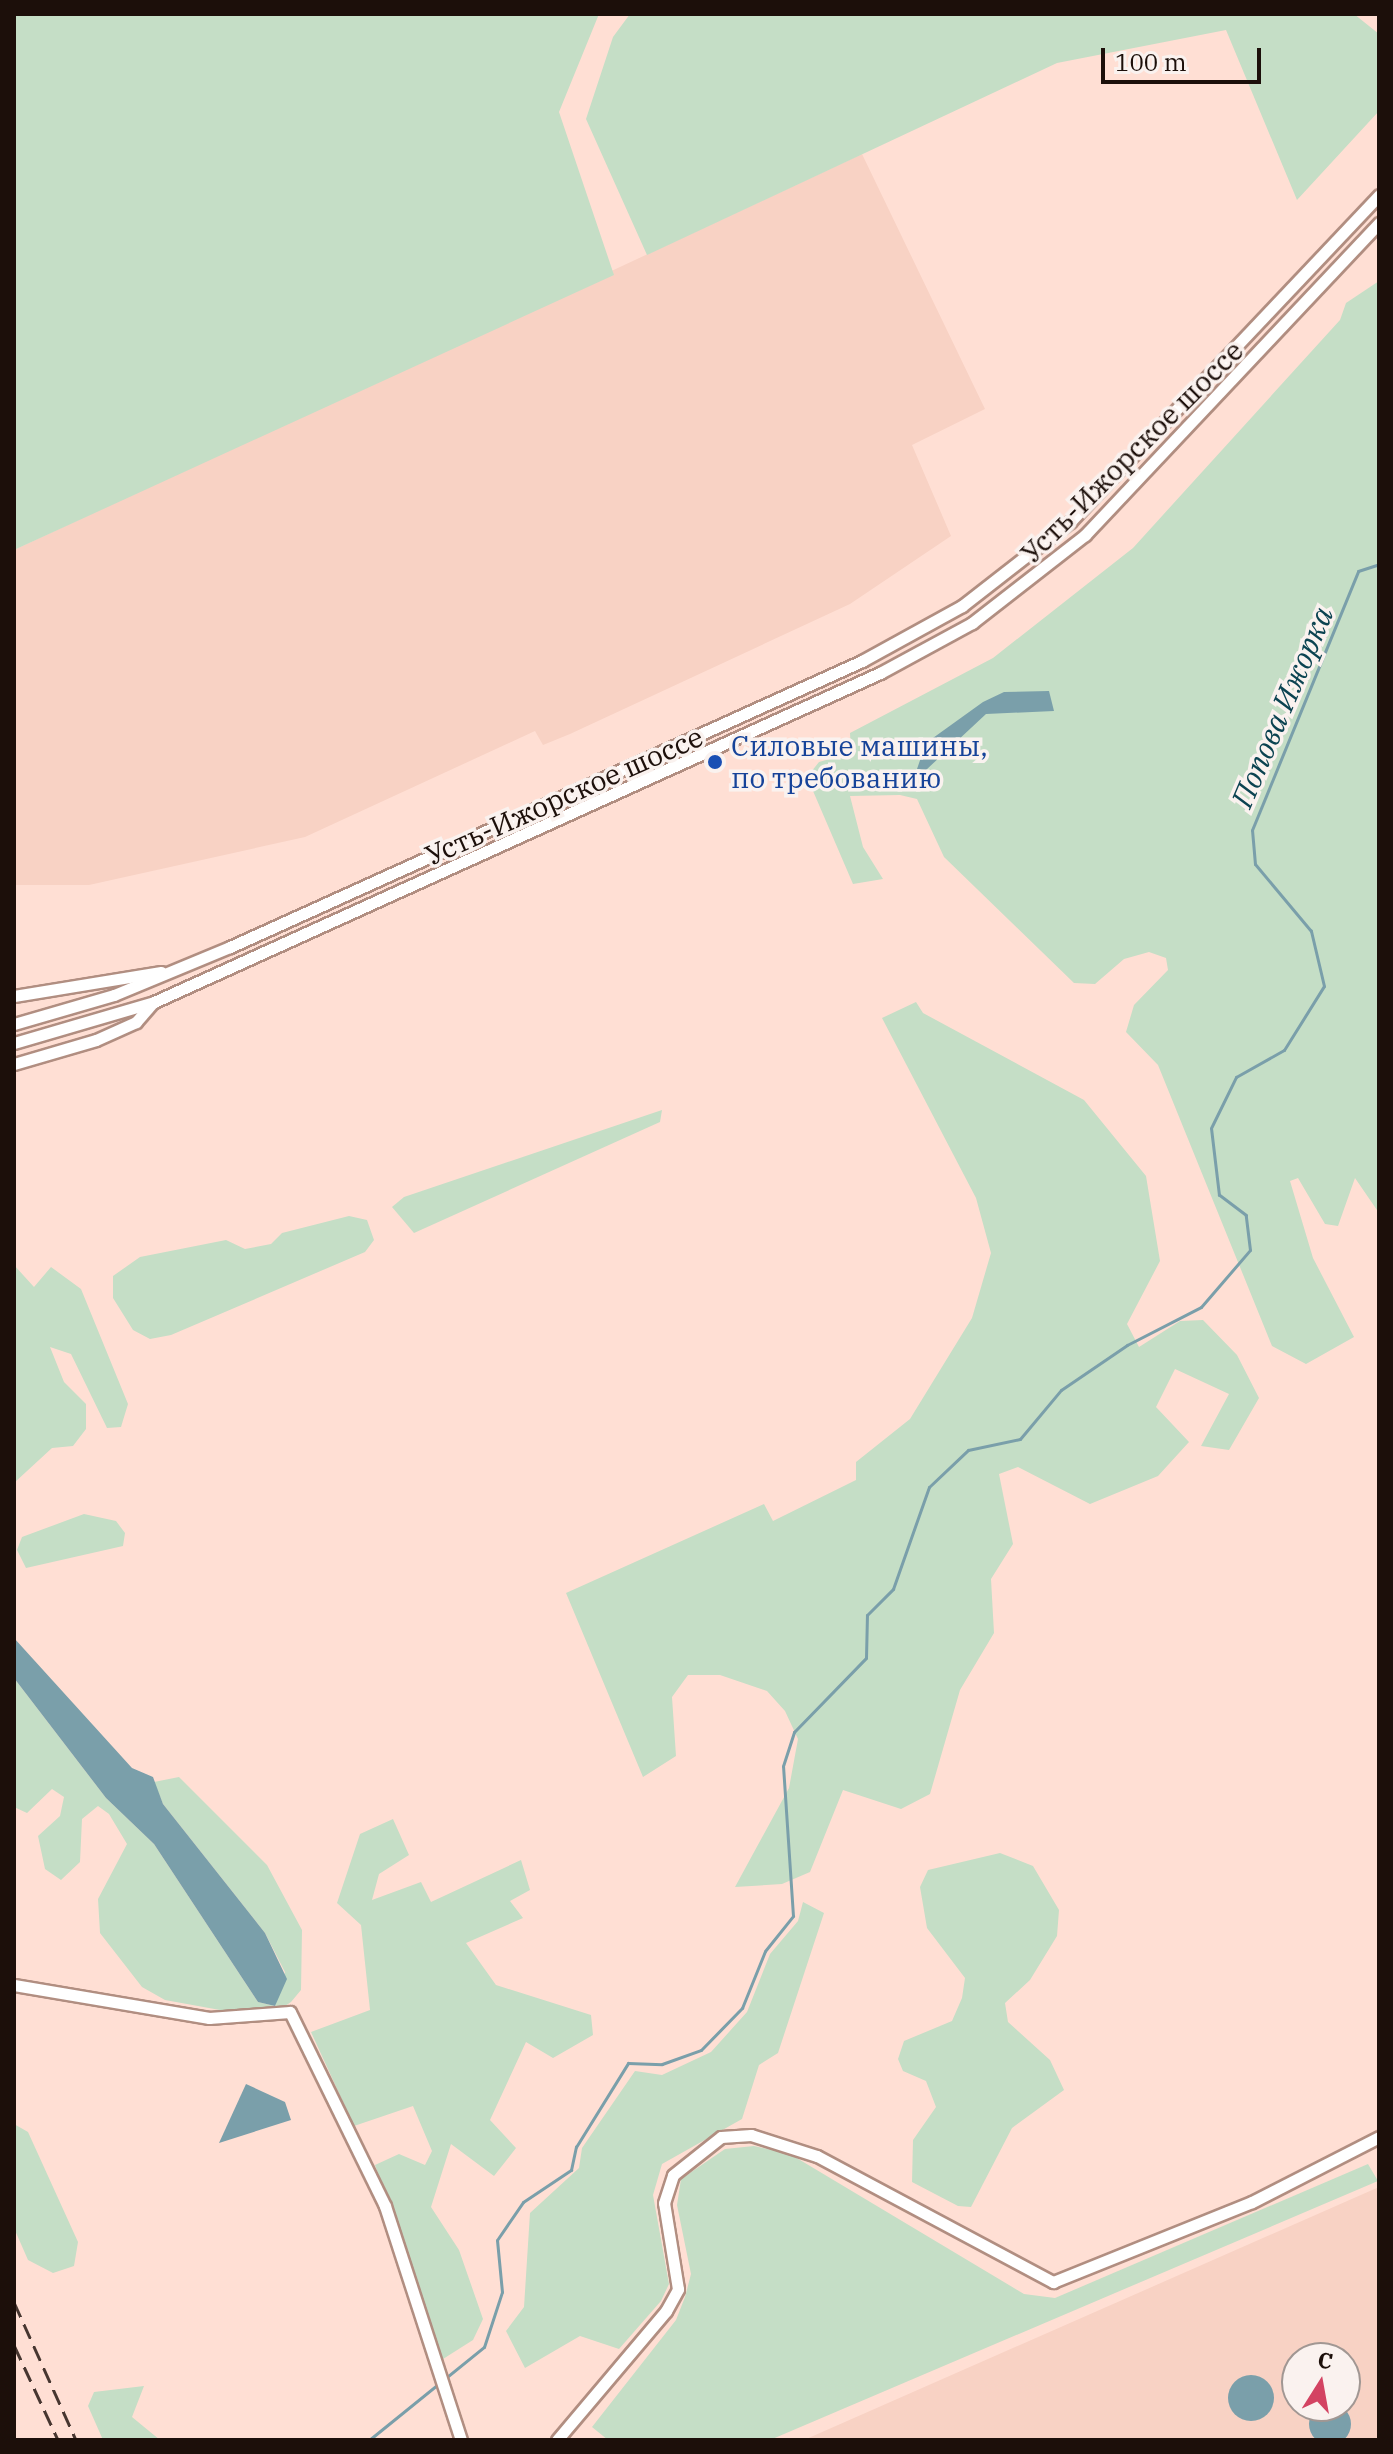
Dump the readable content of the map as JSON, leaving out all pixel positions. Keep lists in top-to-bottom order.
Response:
{
  "streets": {
    "street": ["Усть-Ижорское шоссе"]
  },
  "water": ["Попова Ижорка"],
  "places": ["Силовые машины, по требованию"],
  "scale_bar": "100 m",
  "north": "top"
}
